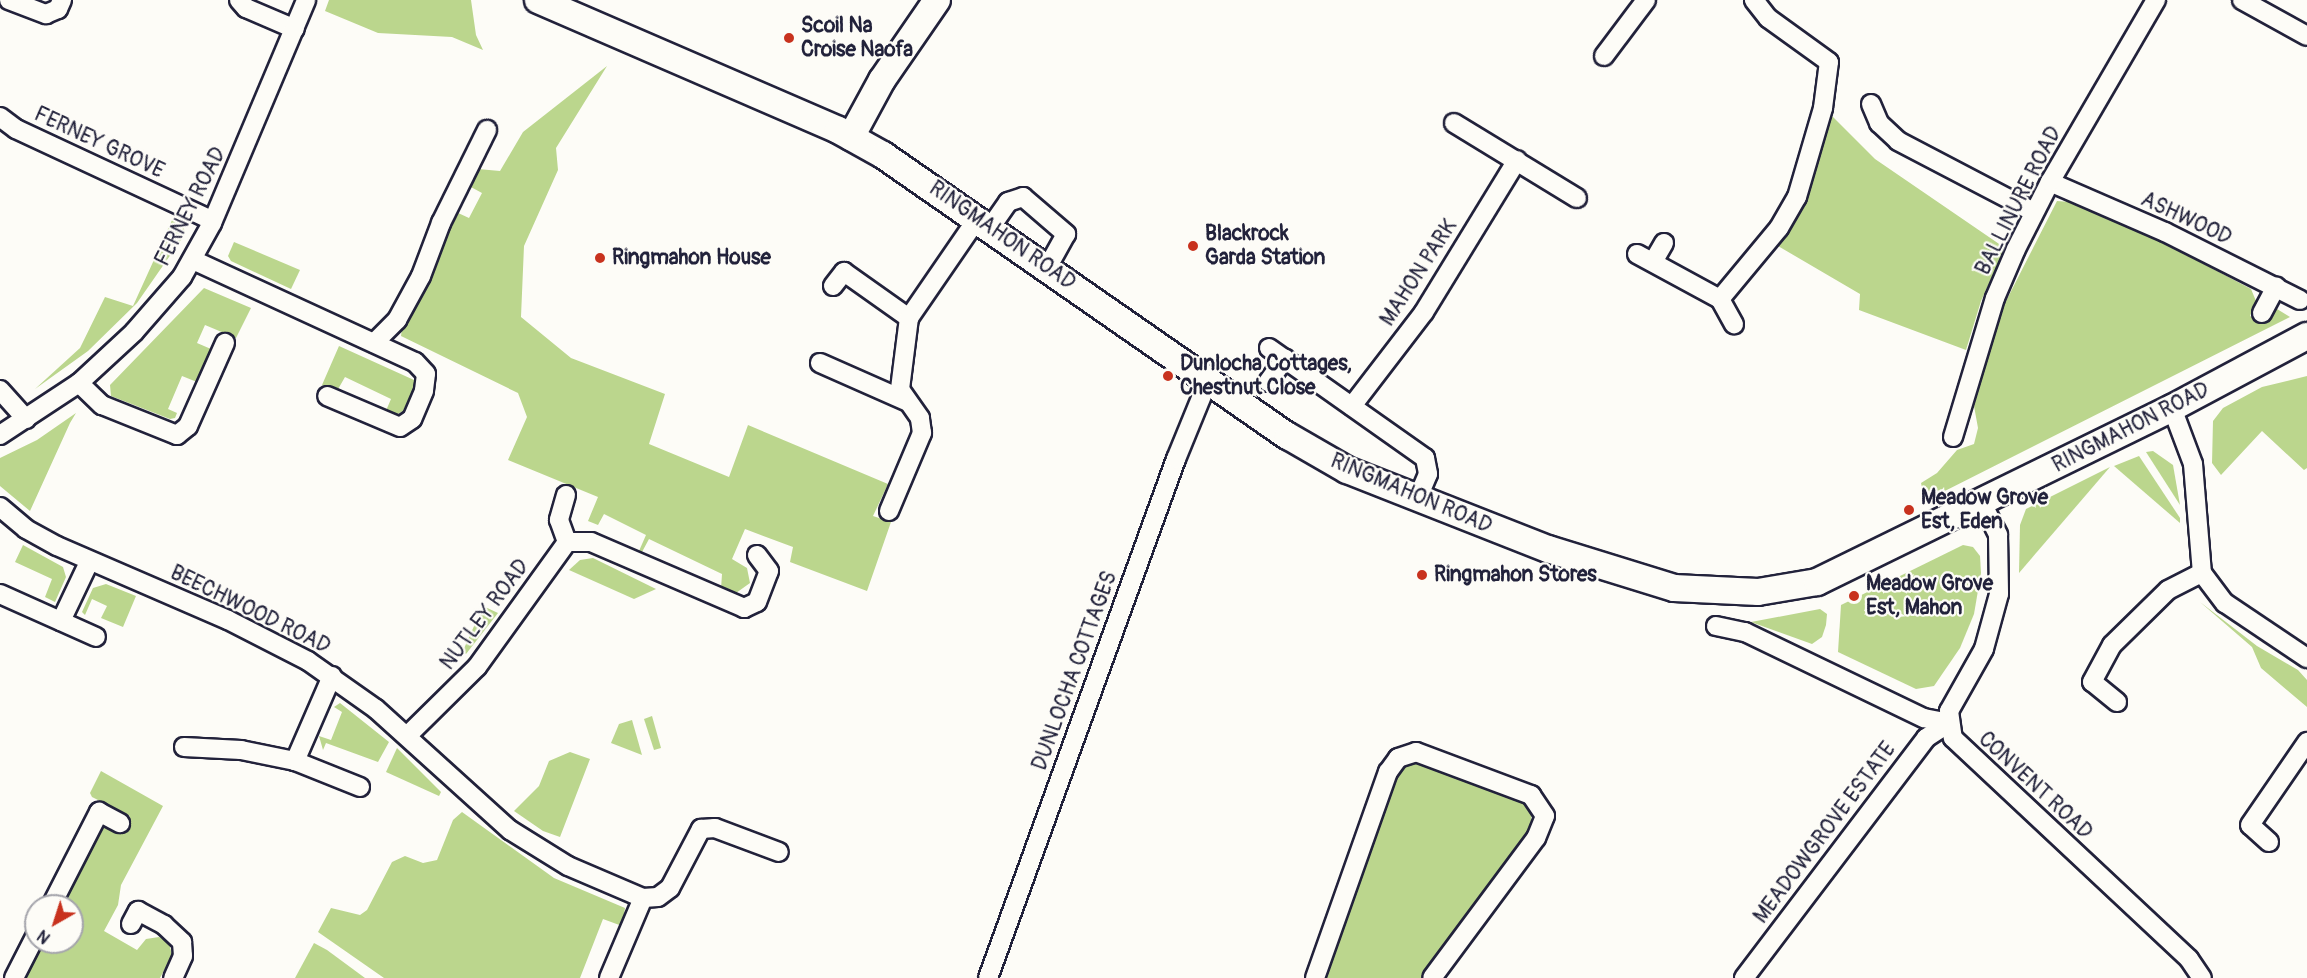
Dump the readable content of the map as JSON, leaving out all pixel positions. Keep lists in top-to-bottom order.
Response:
{
  "streets": {
    "street": [
      "FERNEY GROVE",
      "BALLINURE ROAD",
      "FERNEY ROAD",
      "ASHWOOD",
      "RINGMAHON ROAD",
      "MAHON PARK",
      "BEECHWOOD ROAD",
      "NUTLEY ROAD",
      "DUNLOCHA COTTAGES",
      "CONVENT ROAD",
      "MEADOWGROVE ESTATE"
    ]
  },
  "crossings": [
    ["FERNEY GROVE", "FERNEY ROAD"],
    ["BALLINURE ROAD", "ASHWOOD"],
    ["RINGMAHON ROAD", "DUNLOCHA COTTAGES"],
    ["BEECHWOOD ROAD", "NUTLEY ROAD"],
    ["CONVENT ROAD", "MEADOWGROVE ESTATE"]
  ],
  "places": [
    "Scoil Na Croise Naofa",
    "Blackrock Garda Station",
    "Ringmahon House",
    "Dunlocha Cottages, Chestnut Close",
    "Meadow Grove Est, Eden",
    "Ringmahon Stores",
    "Meadow Grove Est, Mahon"
  ],
  "north": "bottom left"
}
